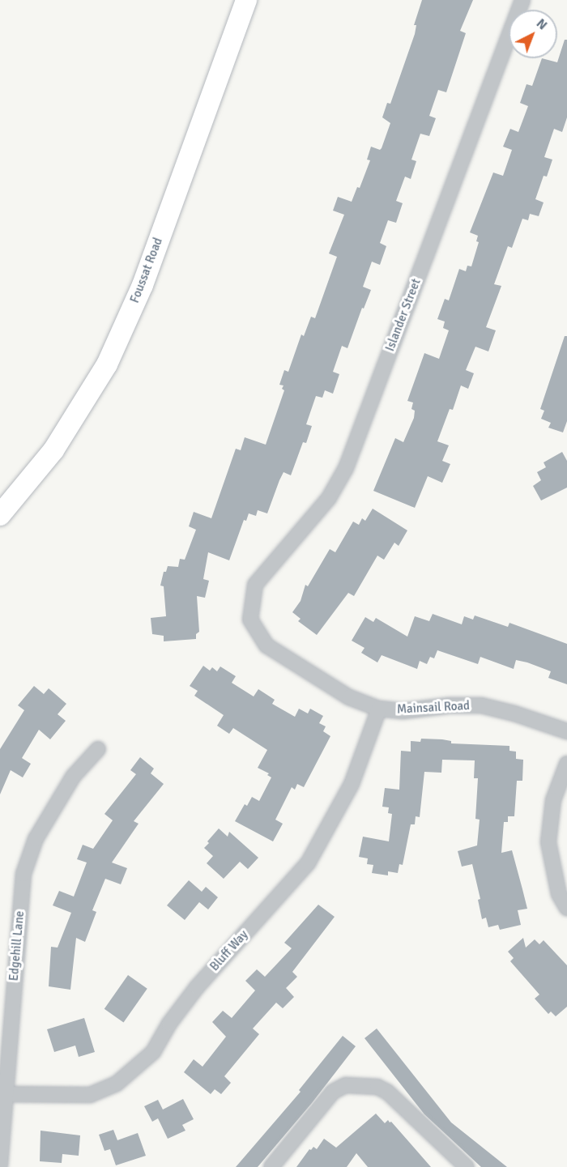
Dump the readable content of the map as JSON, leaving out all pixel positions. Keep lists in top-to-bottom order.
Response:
{
  "streets": {
    "main road": ["Foussat Road"],
    "street": [
      "Islander Street",
      "Mainsail Road",
      "Edgehill Lane",
      "Bluff Way"
    ]
  },
  "crossings": [
    ["Islander Street", "Mainsail Road"],
    ["Mainsail Road", "Bluff Way"],
    ["Edgehill Lane", "Bluff Way"]
  ],
  "north": "top right"
}
